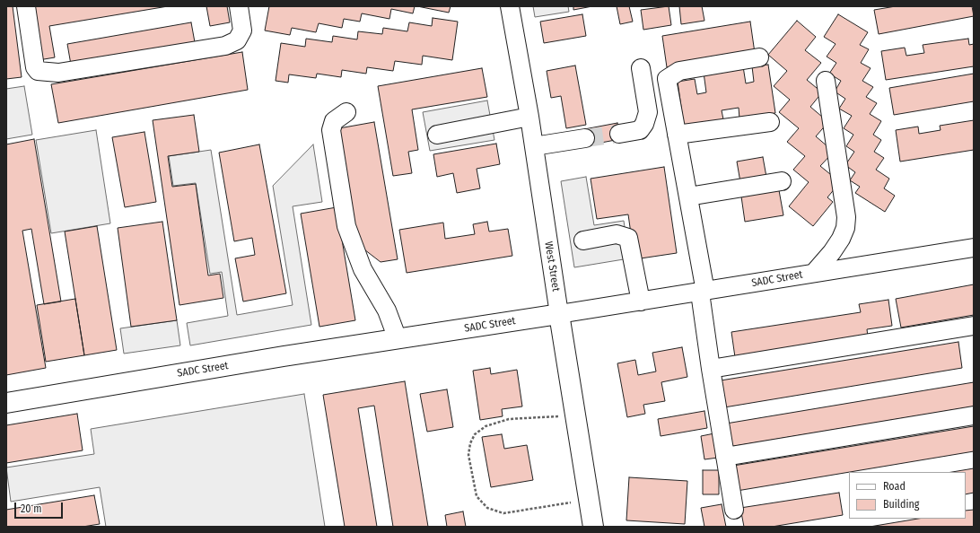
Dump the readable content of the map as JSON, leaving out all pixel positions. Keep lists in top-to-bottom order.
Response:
{
  "streets": {
    "main road": ["West Street", "SADC Street"]
  },
  "crossings": [
    ["West Street", "SADC Street"]
  ],
  "legend": ["Road", "Building"],
  "scale_bar": "20 m"
}
